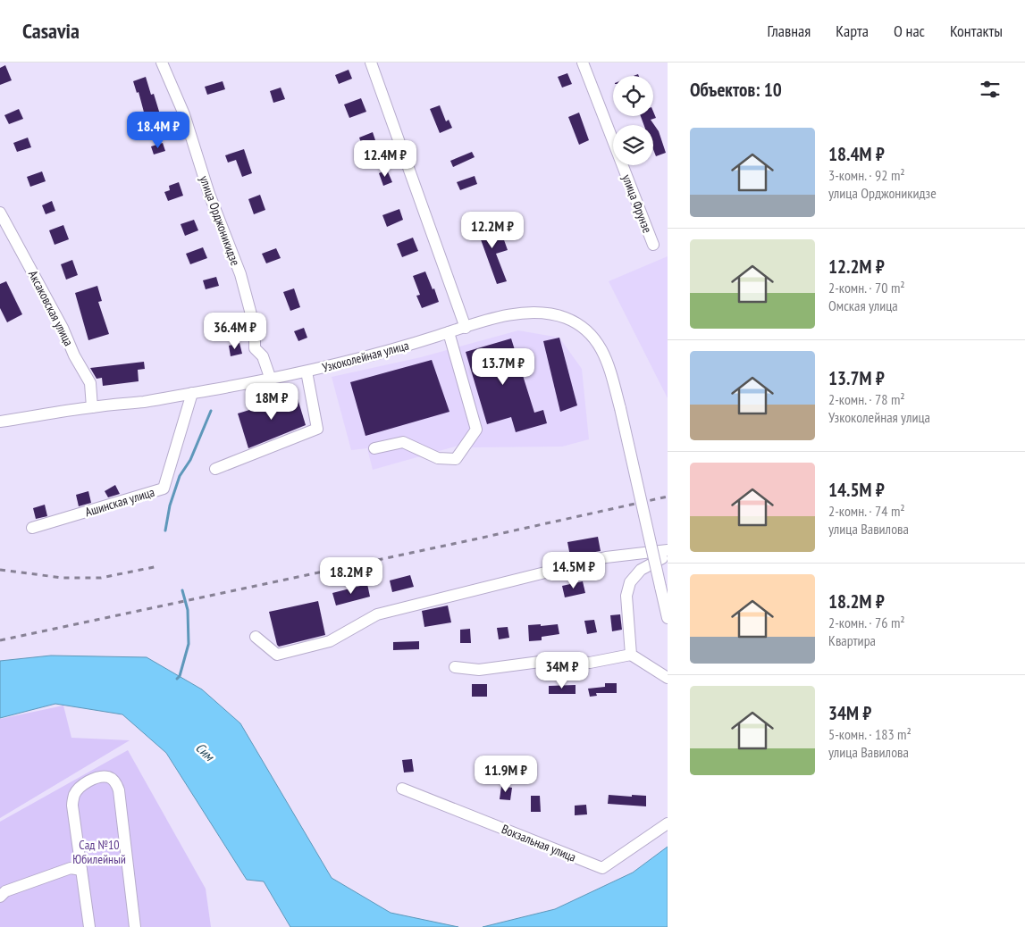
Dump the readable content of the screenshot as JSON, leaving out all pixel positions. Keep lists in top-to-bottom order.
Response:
{
  "streets": {
    "street": [
      "улица Фрунзе",
      "улица Орджоникидзе",
      "Аксаковская улица",
      "Узкоколейная улица",
      "Ашинская улица",
      "Вокзальная улица"
    ]
  },
  "crossings": [
    ["улица Орджоникидзе", "Узкоколейная улица"],
    ["Аксаковская улица", "Узкоколейная улица"],
    ["Узкоколейная улица", "Ашинская улица"]
  ],
  "water": ["Сим"],
  "parks": ["Сад №10 Юбилейный"],
  "page": {
    "header": "Casavia",
    "nav": [
      "Главная",
      "Карта",
      "О нас",
      "Контакты"
    ],
    "heading": "Объектов: 10",
    "price": [
      "18.4M ₽",
      "12.4M ₽",
      "12.2M ₽",
      "36.4M ₽",
      "13.7M ₽",
      "18M ₽",
      "14.5M ₽",
      "18.2M ₽",
      "34M ₽",
      "11.9M ₽"
    ],
    "list": [
      {
        "name": "18.4M ₽",
        "note": "3-комн. · 92 m² · улица Орджоникидзе"
      },
      {
        "name": "12.2M ₽",
        "note": "2-комн. · 70 m² · Омская улица"
      },
      {
        "name": "13.7M ₽",
        "note": "2-комн. · 78 m² · Узкоколейная улица"
      },
      {
        "name": "14.5M ₽",
        "note": "2-комн. · 74 m² · улица Вавилова"
      },
      {
        "name": "18.2M ₽",
        "note": "2-комн. · 76 m² · Квартира"
      },
      {
        "name": "34M ₽",
        "note": "5-комн. · 183 m² · улица Вавилова"
      }
    ]
  }
}
